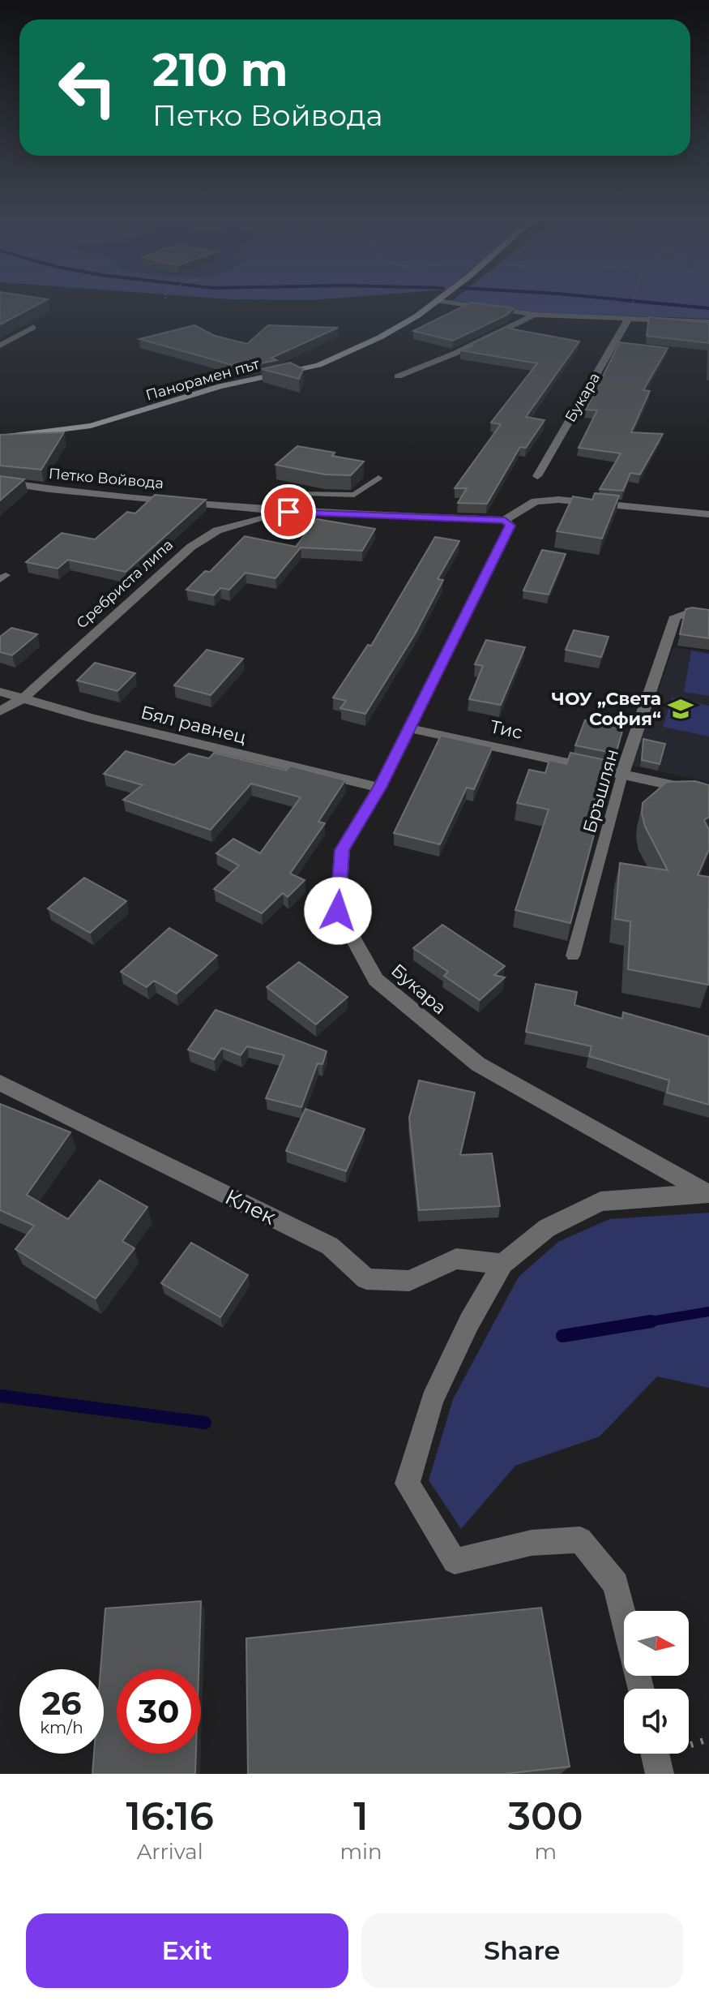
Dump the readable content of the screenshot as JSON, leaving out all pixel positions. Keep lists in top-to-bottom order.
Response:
{
  "streets": {
    "main road": ["Панорамен път"],
    "street": [
      "Букара",
      "Петко Войвода",
      "Сребриста липа",
      "Бял равнец",
      "Тис",
      "Бръшлян",
      "Клек"
    ]
  },
  "crossings": [
    ["Букара", "Петко Войвода"],
    ["Букара", "Бял равнец"],
    ["Букара", "Тис"],
    ["Петко Войвода", "Сребриста липа"],
    ["Сребриста липа", "Бял равнец"],
    ["Тис", "Бръшлян"]
  ],
  "places": {
    "school or university": ["ЧОУ „Света София“"]
  },
  "north": "right",
  "page": {
    "turn": ["210 m", "Петко Войвода"],
    "speed": "26 km/h",
    "limit": "30",
    "eta": [
      "16:16",
      "Arrival",
      "1",
      "min",
      "300",
      "m"
    ],
    "buttons": ["Exit", "Share"]
  }
}
